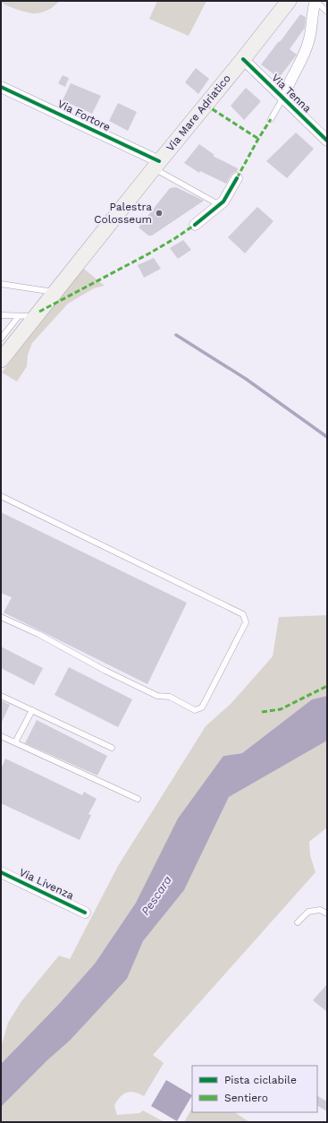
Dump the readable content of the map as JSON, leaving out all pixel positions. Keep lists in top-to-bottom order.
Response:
{
  "streets": {
    "main road": ["Via Mare Adriatico"],
    "street": ["Via Tenna", "Via Fortore", "Via Livenza"]
  },
  "crossings": [
    ["Via Tenna", "Via Mare Adriatico"],
    ["Via Mare Adriatico", "Via Fortore"]
  ],
  "water": ["Pescara"],
  "places": ["Palestra Colosseum"],
  "legend": ["Pista ciclabile", "Sentiero"]
}
